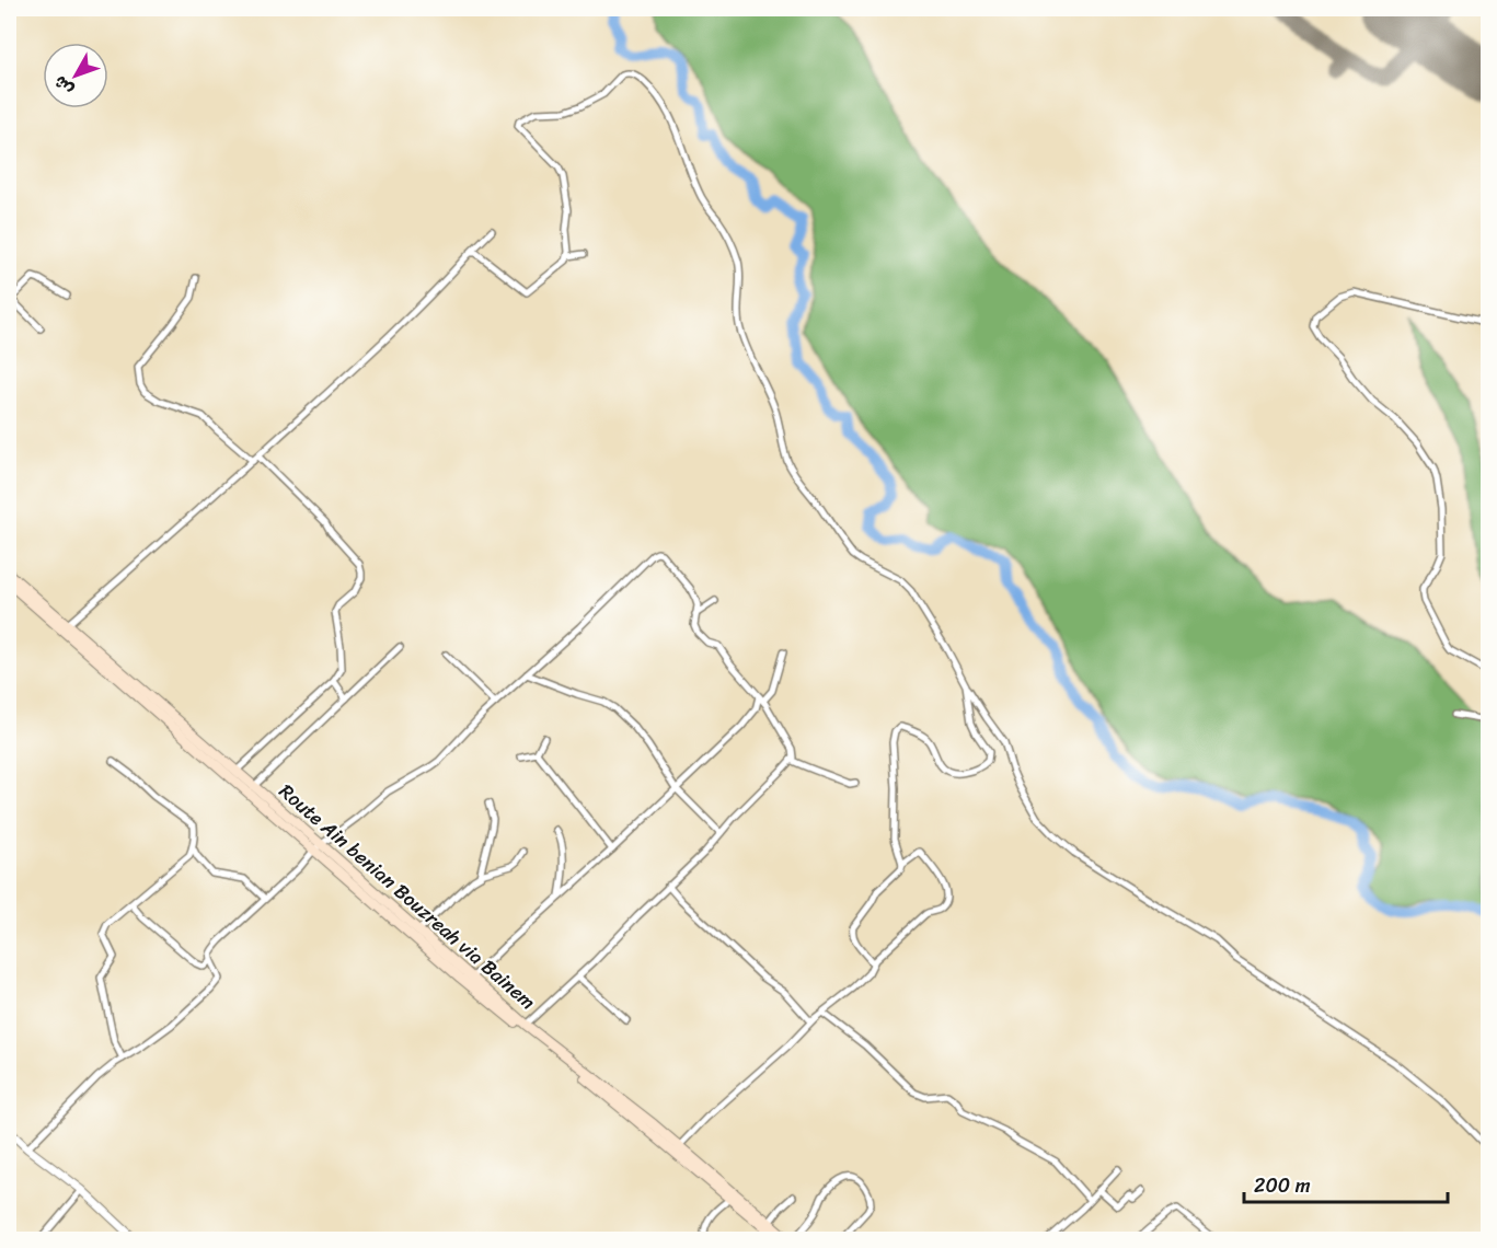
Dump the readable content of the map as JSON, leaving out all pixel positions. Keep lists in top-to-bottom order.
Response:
{
  "streets": {
    "main road": ["Route Ain benian Bouzreah via Bainem"]
  },
  "scale_bar": "200 m",
  "north": "bottom left"
}
